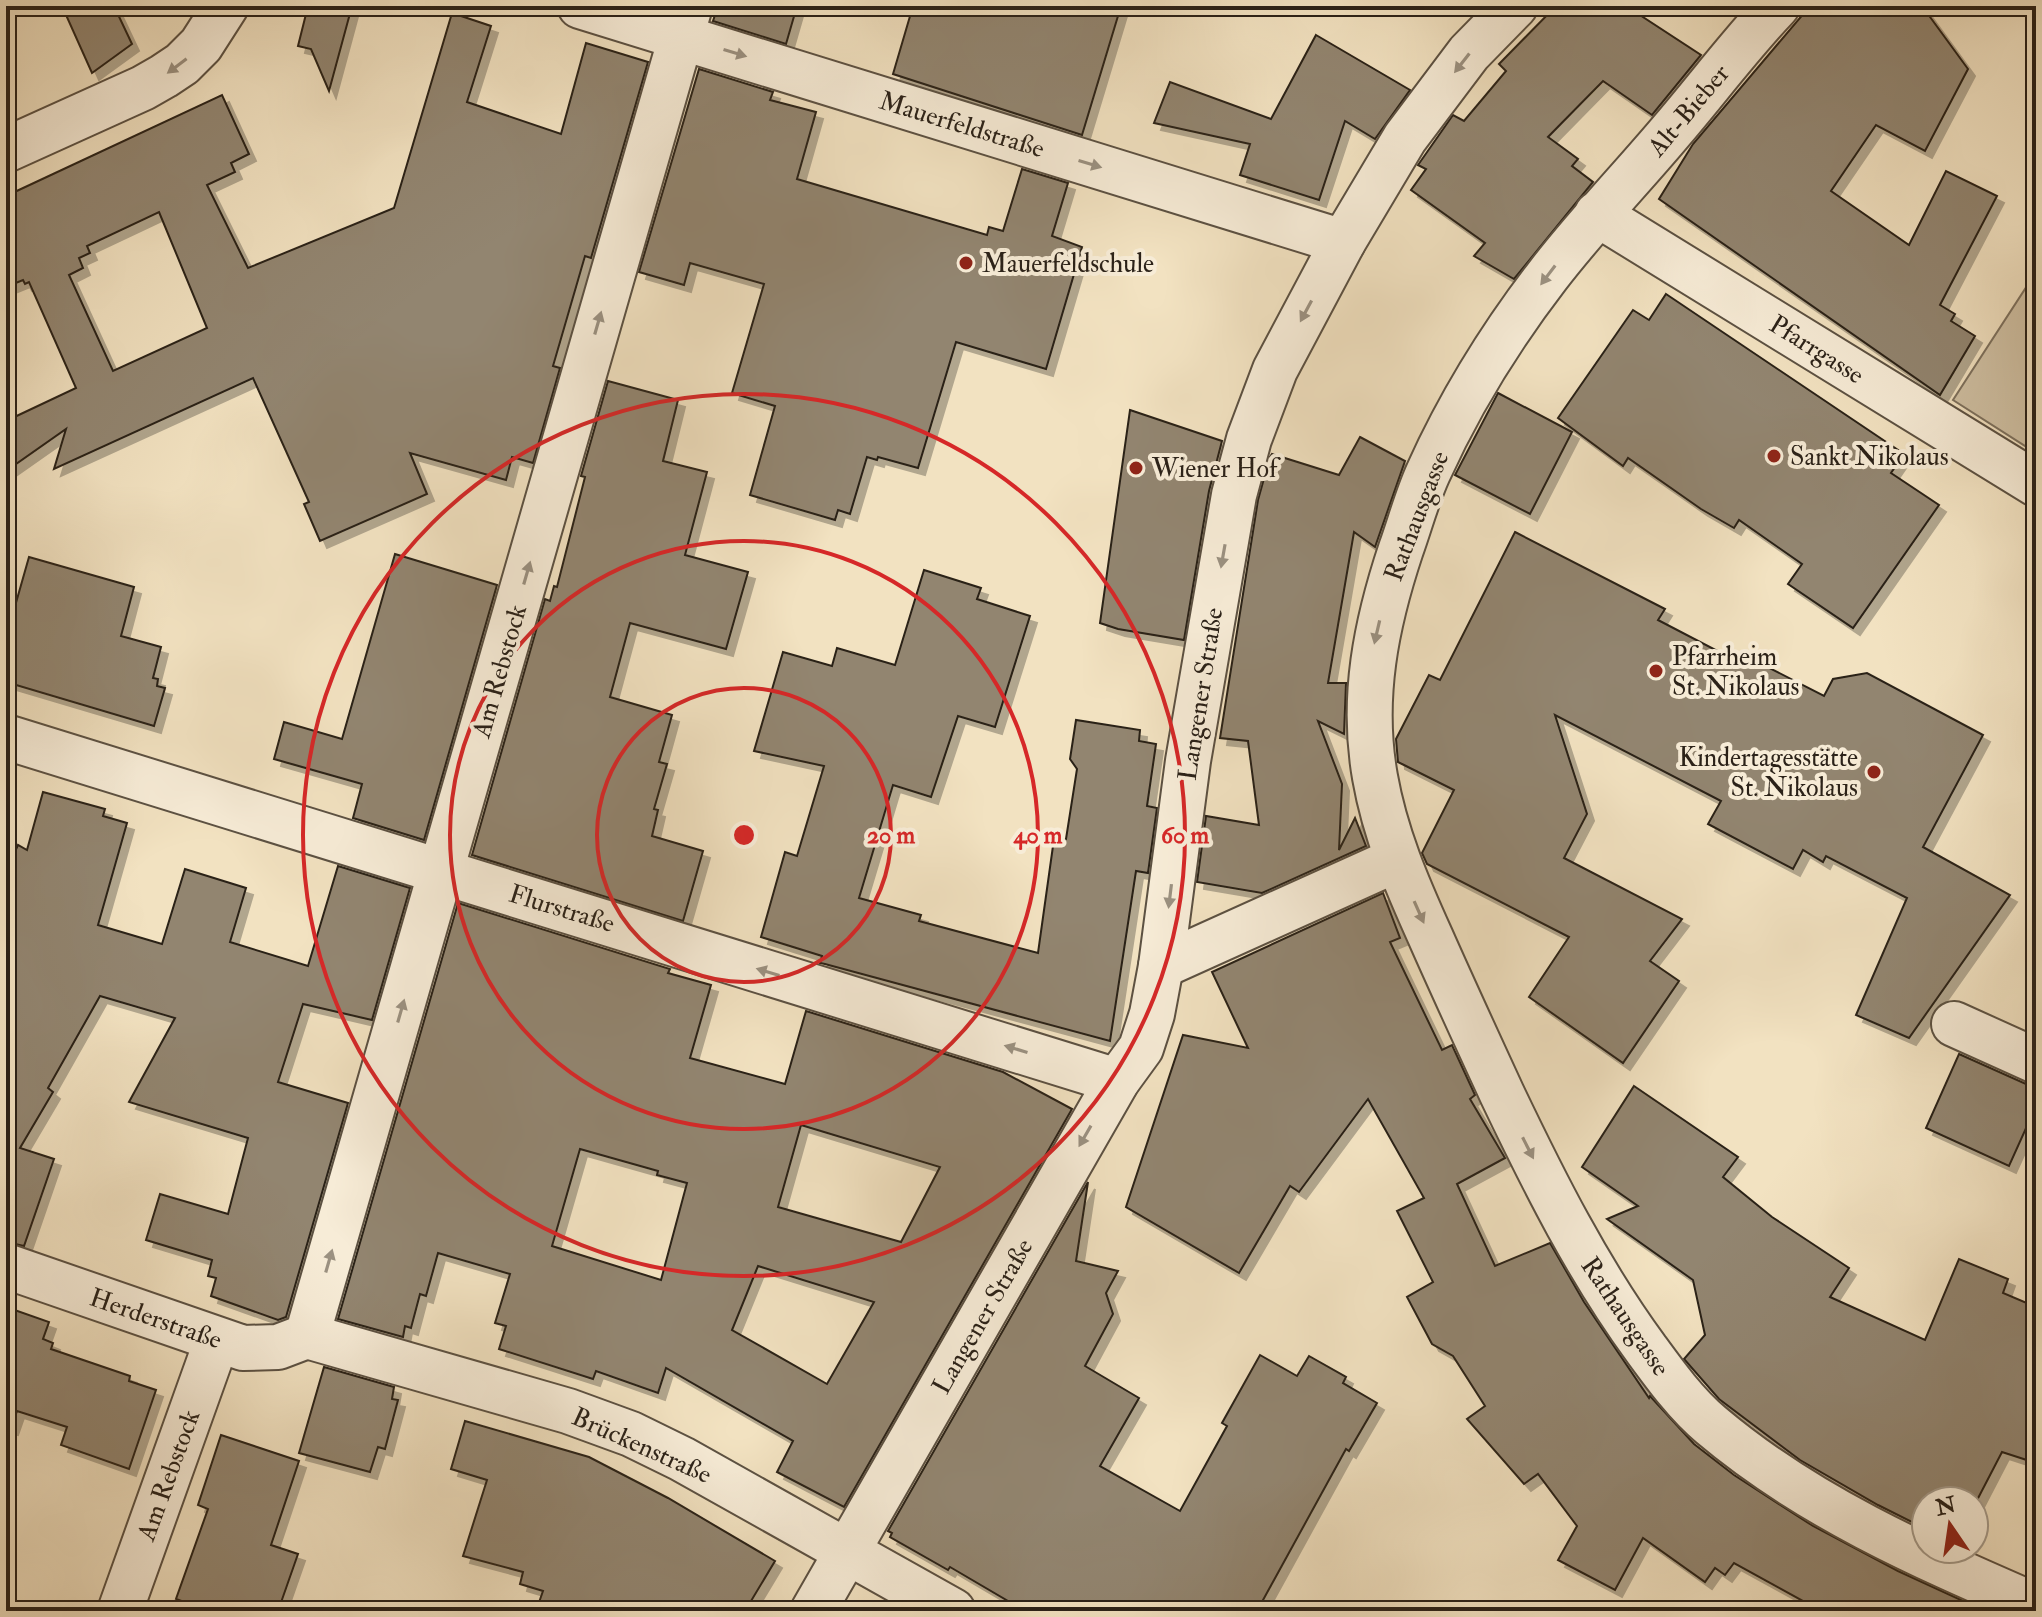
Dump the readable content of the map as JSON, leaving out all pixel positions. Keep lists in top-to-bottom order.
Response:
{
  "streets": {
    "street": [
      "Alt-Bieber",
      "Mauerfeldstraße",
      "Pfarrgasse",
      "Rathausgasse",
      "Am Rebstock",
      "Langener Straße",
      "Flurstraße",
      "Herderstraße",
      "Brückenstraße"
    ]
  },
  "crossings": [
    ["Alt-Bieber", "Pfarrgasse"],
    ["Alt-Bieber", "Rathausgasse"],
    ["Mauerfeldstraße", "Am Rebstock"],
    ["Mauerfeldstraße", "Langener Straße"],
    ["Pfarrgasse", "Rathausgasse"],
    ["Am Rebstock", "Flurstraße"],
    ["Am Rebstock", "Herderstraße"],
    ["Am Rebstock", "Brückenstraße"],
    ["Langener Straße", "Flurstraße"],
    ["Langener Straße", "Brückenstraße"],
    ["Herderstraße", "Brückenstraße"]
  ],
  "one_way": [
    "Mauerfeldstraße",
    "Rathausgasse",
    "Am Rebstock",
    "Langener Straße",
    "Flurstraße"
  ],
  "places": [
    "Mauerfeldschule",
    "Sankt Nikolaus",
    "Wiener Hof",
    "Pfarrheim St. Nikolaus",
    "Kindertagesstätte St. Nikolaus"
  ],
  "north": "top",
  "rings": ["20 m", "40 m", "60 m"]
}
